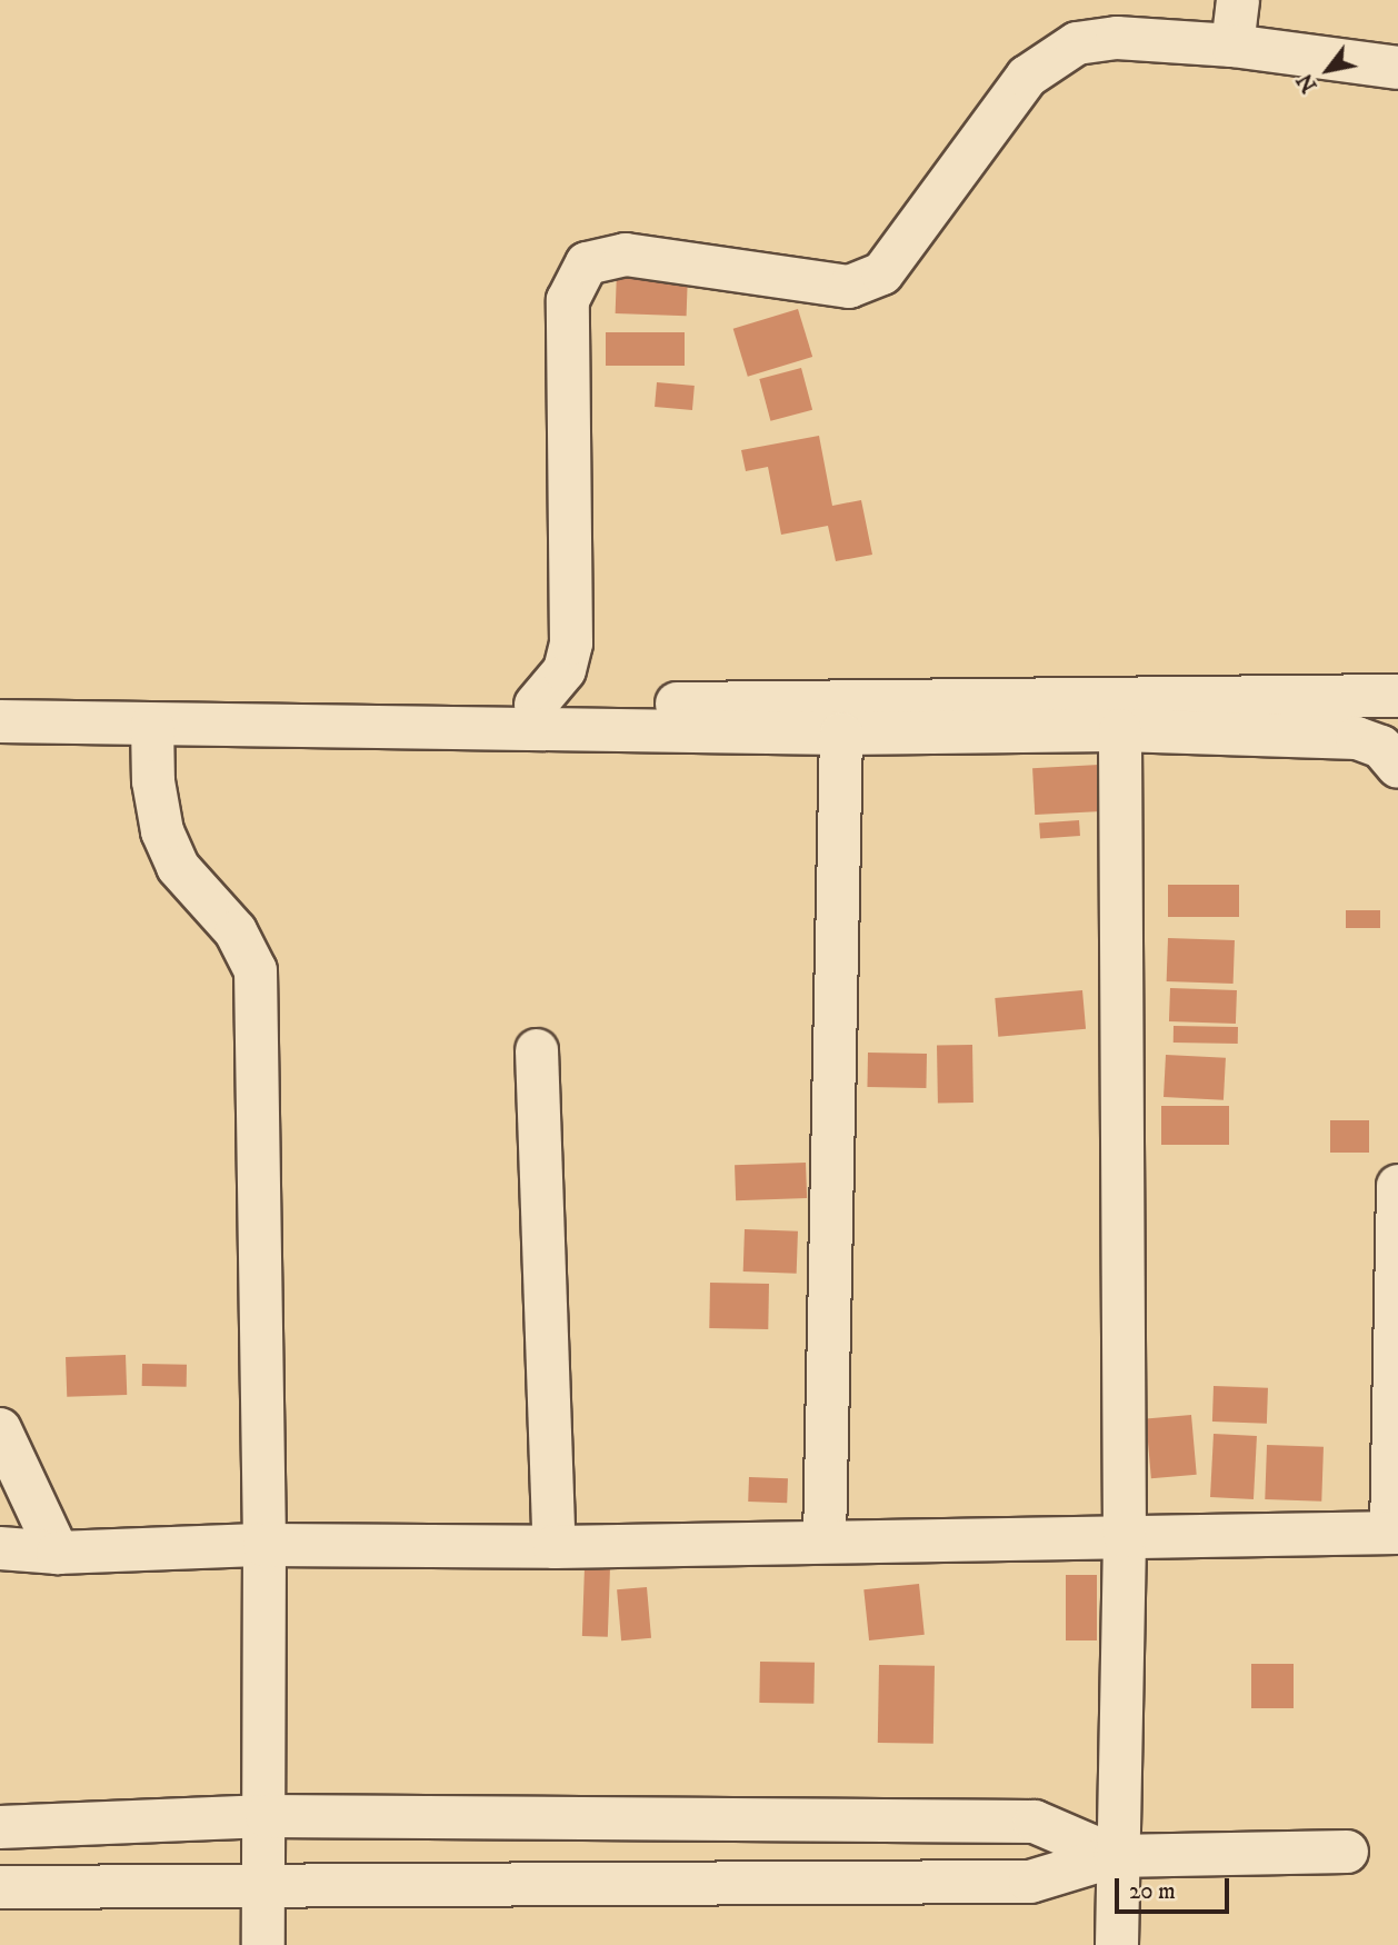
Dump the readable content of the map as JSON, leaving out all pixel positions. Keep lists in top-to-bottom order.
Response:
{
  "scale_bar": "20 m",
  "north": "bottom left"
}
